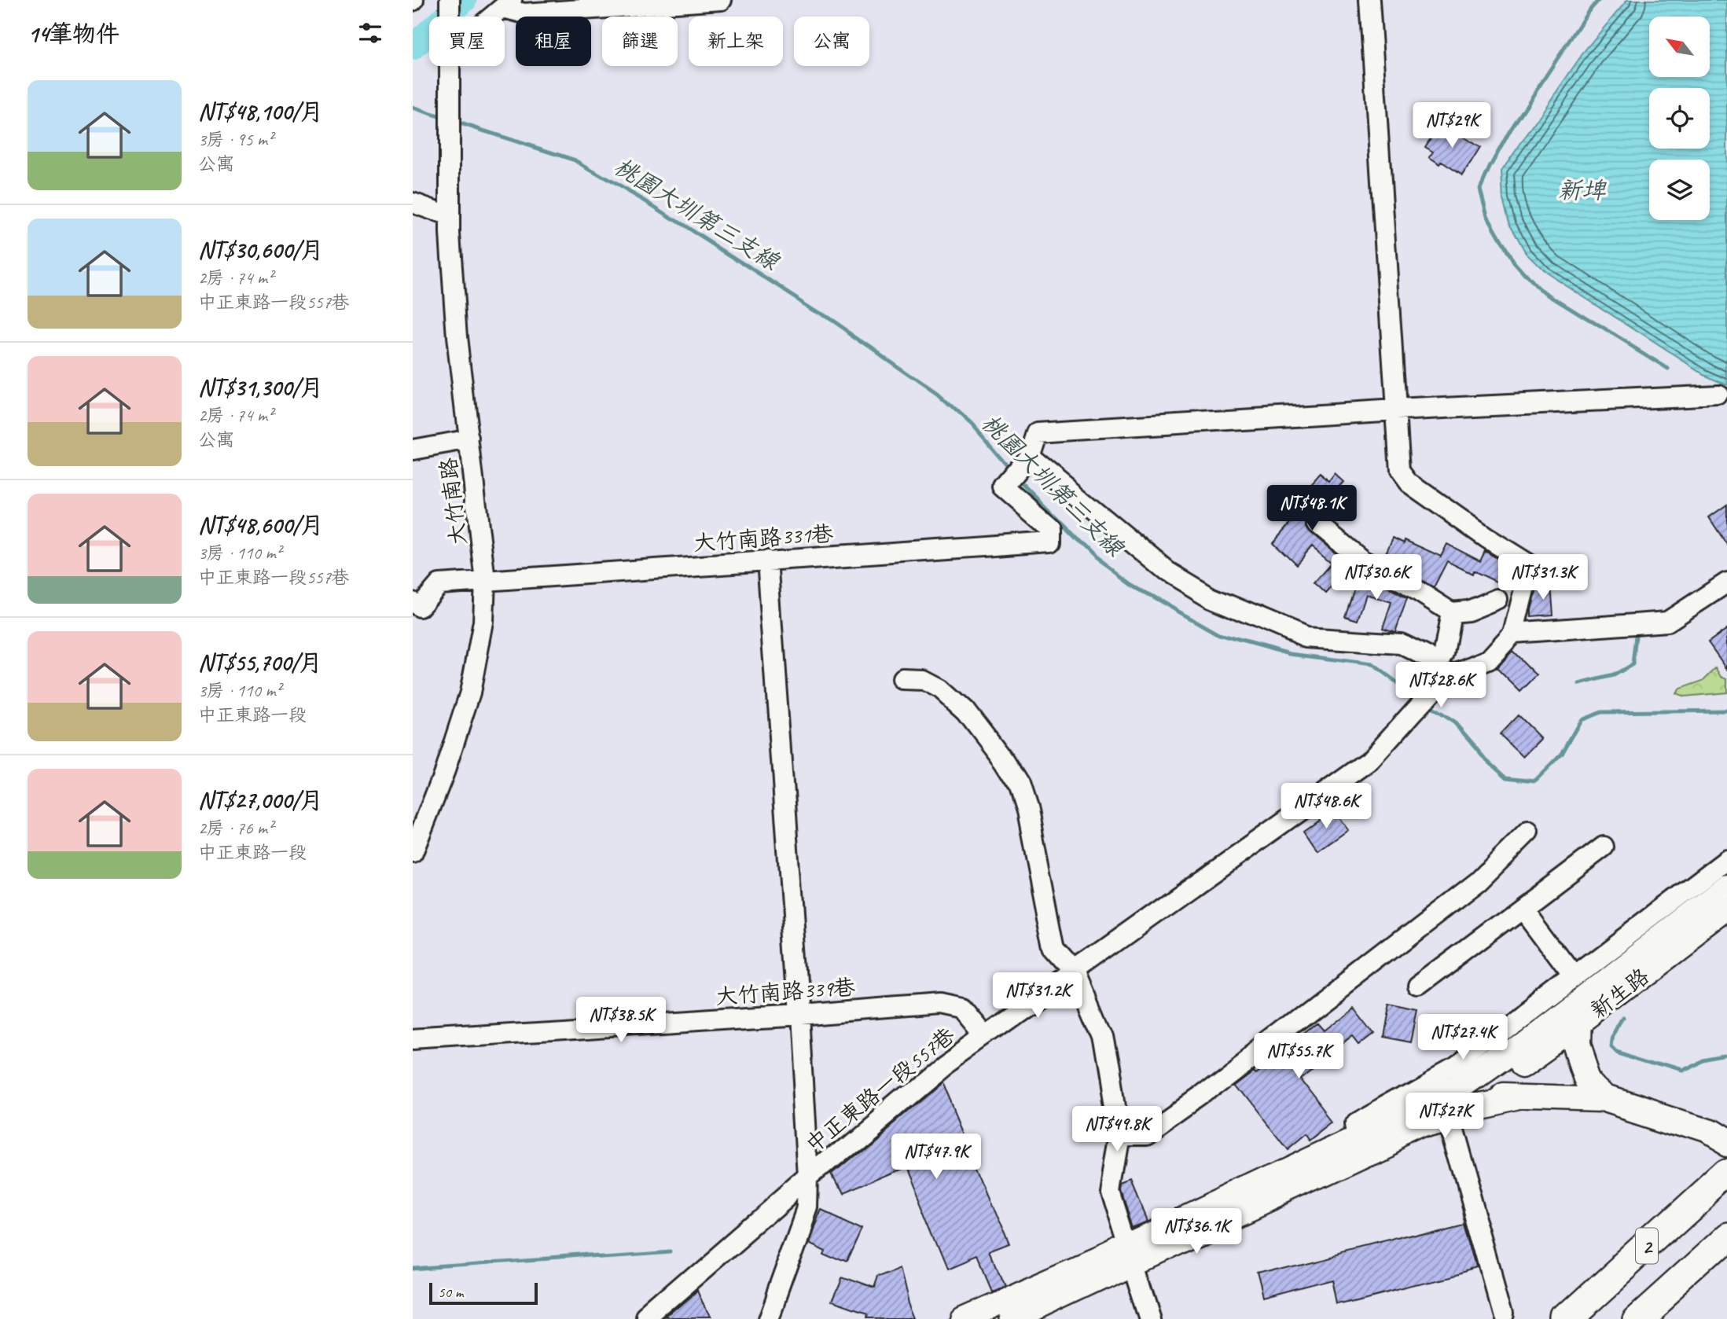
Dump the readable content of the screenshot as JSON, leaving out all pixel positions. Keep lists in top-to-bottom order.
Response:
{
  "streets": {
    "highway": ["2"],
    "main road": ["新生路"],
    "street": [
      "大竹南路",
      "大竹南路331巷",
      "大竹南路339巷",
      "中正東路一段557巷"
    ]
  },
  "crossings": [
    ["大竹南路", "大竹南路331巷"],
    ["大竹南路339巷", "中正東路一段557巷"]
  ],
  "water": ["新埤", "桃園大圳第三支線"],
  "scale_bar": "50 m",
  "north": "top left",
  "page": {
    "heading": "14筆物件",
    "chip": [
      "買屋",
      "租屋",
      "篩選",
      "新上架",
      "公寓"
    ],
    "list": [
      {
        "name": "NT$48,100/月",
        "note": "3房 · 95 m² · 公寓"
      },
      {
        "name": "NT$30,600/月",
        "note": "2房 · 74 m² · 中正東路一段557巷"
      },
      {
        "name": "NT$31,300/月",
        "note": "2房 · 74 m² · 公寓"
      },
      {
        "name": "NT$48,600/月",
        "note": "3房 · 110 m² · 中正東路一段557巷"
      },
      {
        "name": "NT$55,700/月",
        "note": "3房 · 110 m² · 中正東路一段"
      },
      {
        "name": "NT$27,000/月",
        "note": "2房 · 76 m² · 中正東路一段"
      }
    ],
    "price": [
      "NT$29K",
      "NT$48.1K",
      "NT$30.6K",
      "NT$31.3K",
      "NT$28.6K",
      "NT$48.6K",
      "NT$31.2K",
      "NT$38.5K",
      "NT$27.4K",
      "NT$55.7K",
      "NT$27K",
      "NT$49.8K",
      "NT$47.9K",
      "NT$36.1K"
    ],
    "scale": "50 m"
  }
}
